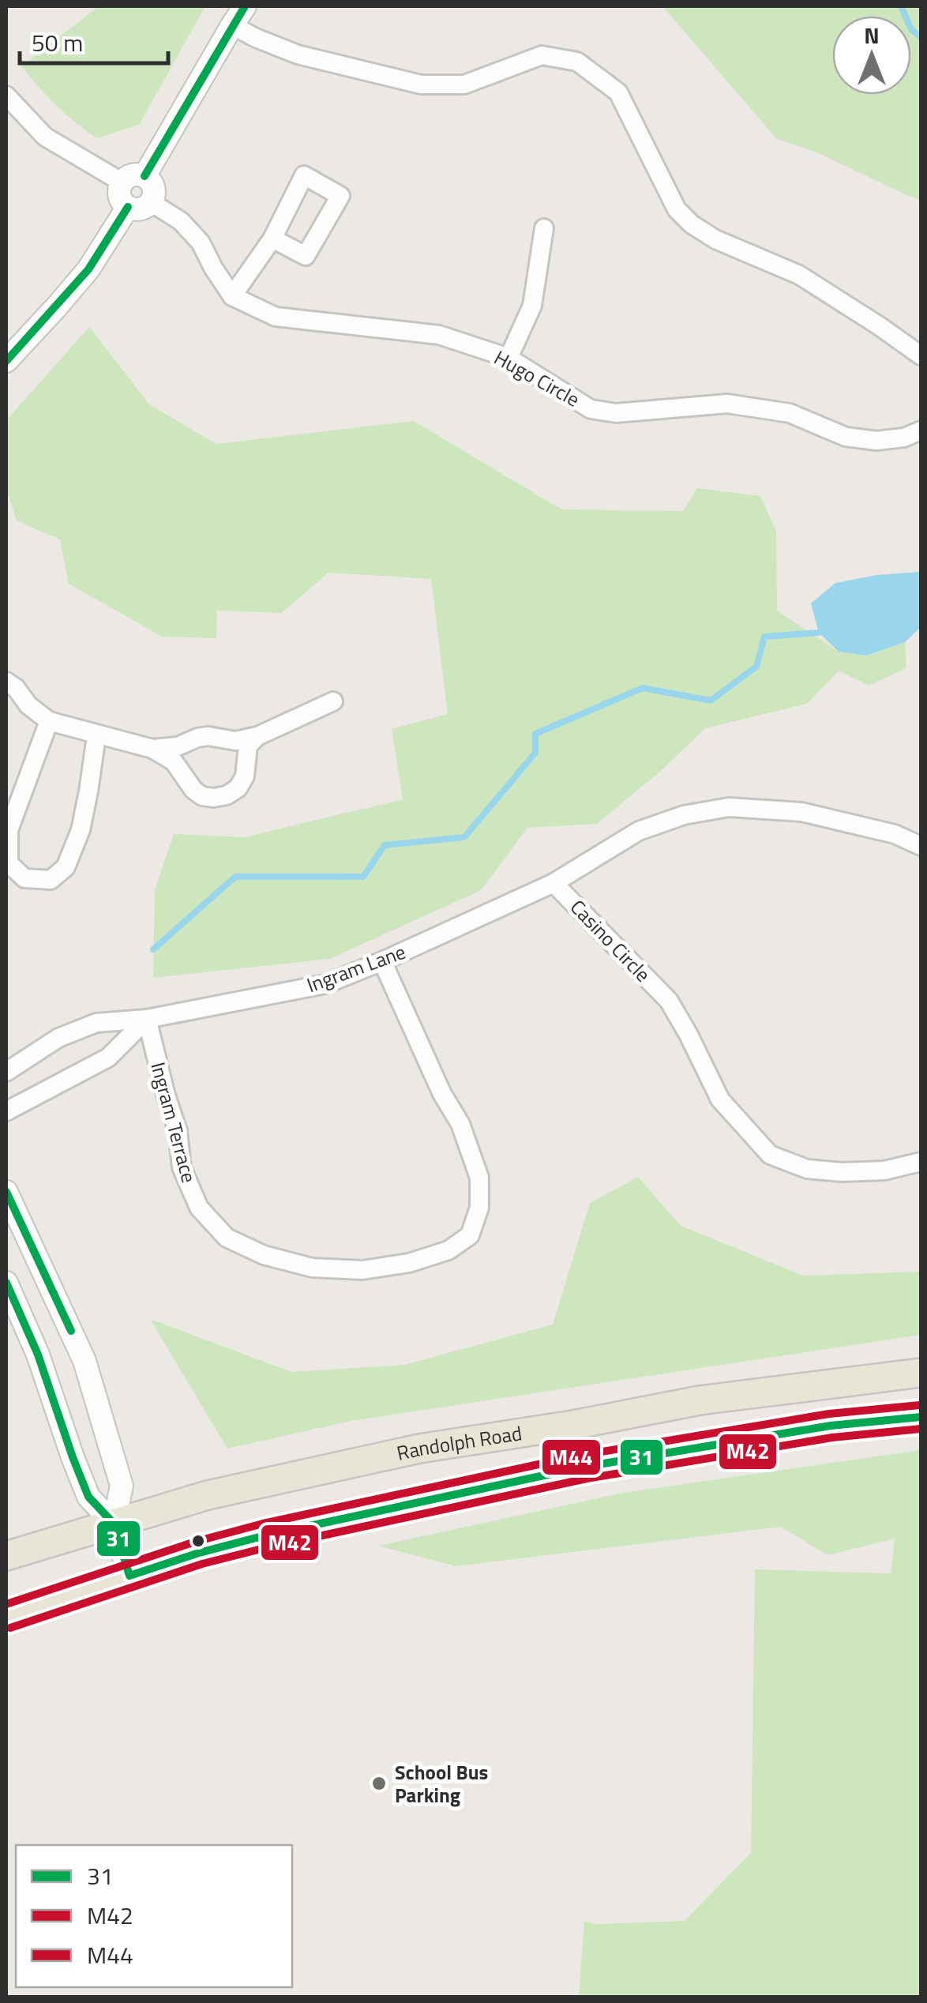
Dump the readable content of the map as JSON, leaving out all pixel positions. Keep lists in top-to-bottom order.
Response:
{
  "streets": {
    "main road": ["Randolph Road"],
    "street": [
      "Hugo Circle",
      "Casino Circle",
      "Ingram Lane",
      "Ingram Terrace"
    ]
  },
  "crossings": [
    ["Casino Circle", "Ingram Lane"],
    ["Ingram Lane", "Ingram Terrace"]
  ],
  "places": ["School Bus Parking"],
  "lines": ["transit line 31", "transit line M44", "transit line M42"],
  "legend": ["31", "M42", "M44"],
  "scale_bar": "50 m",
  "north": "top"
}
